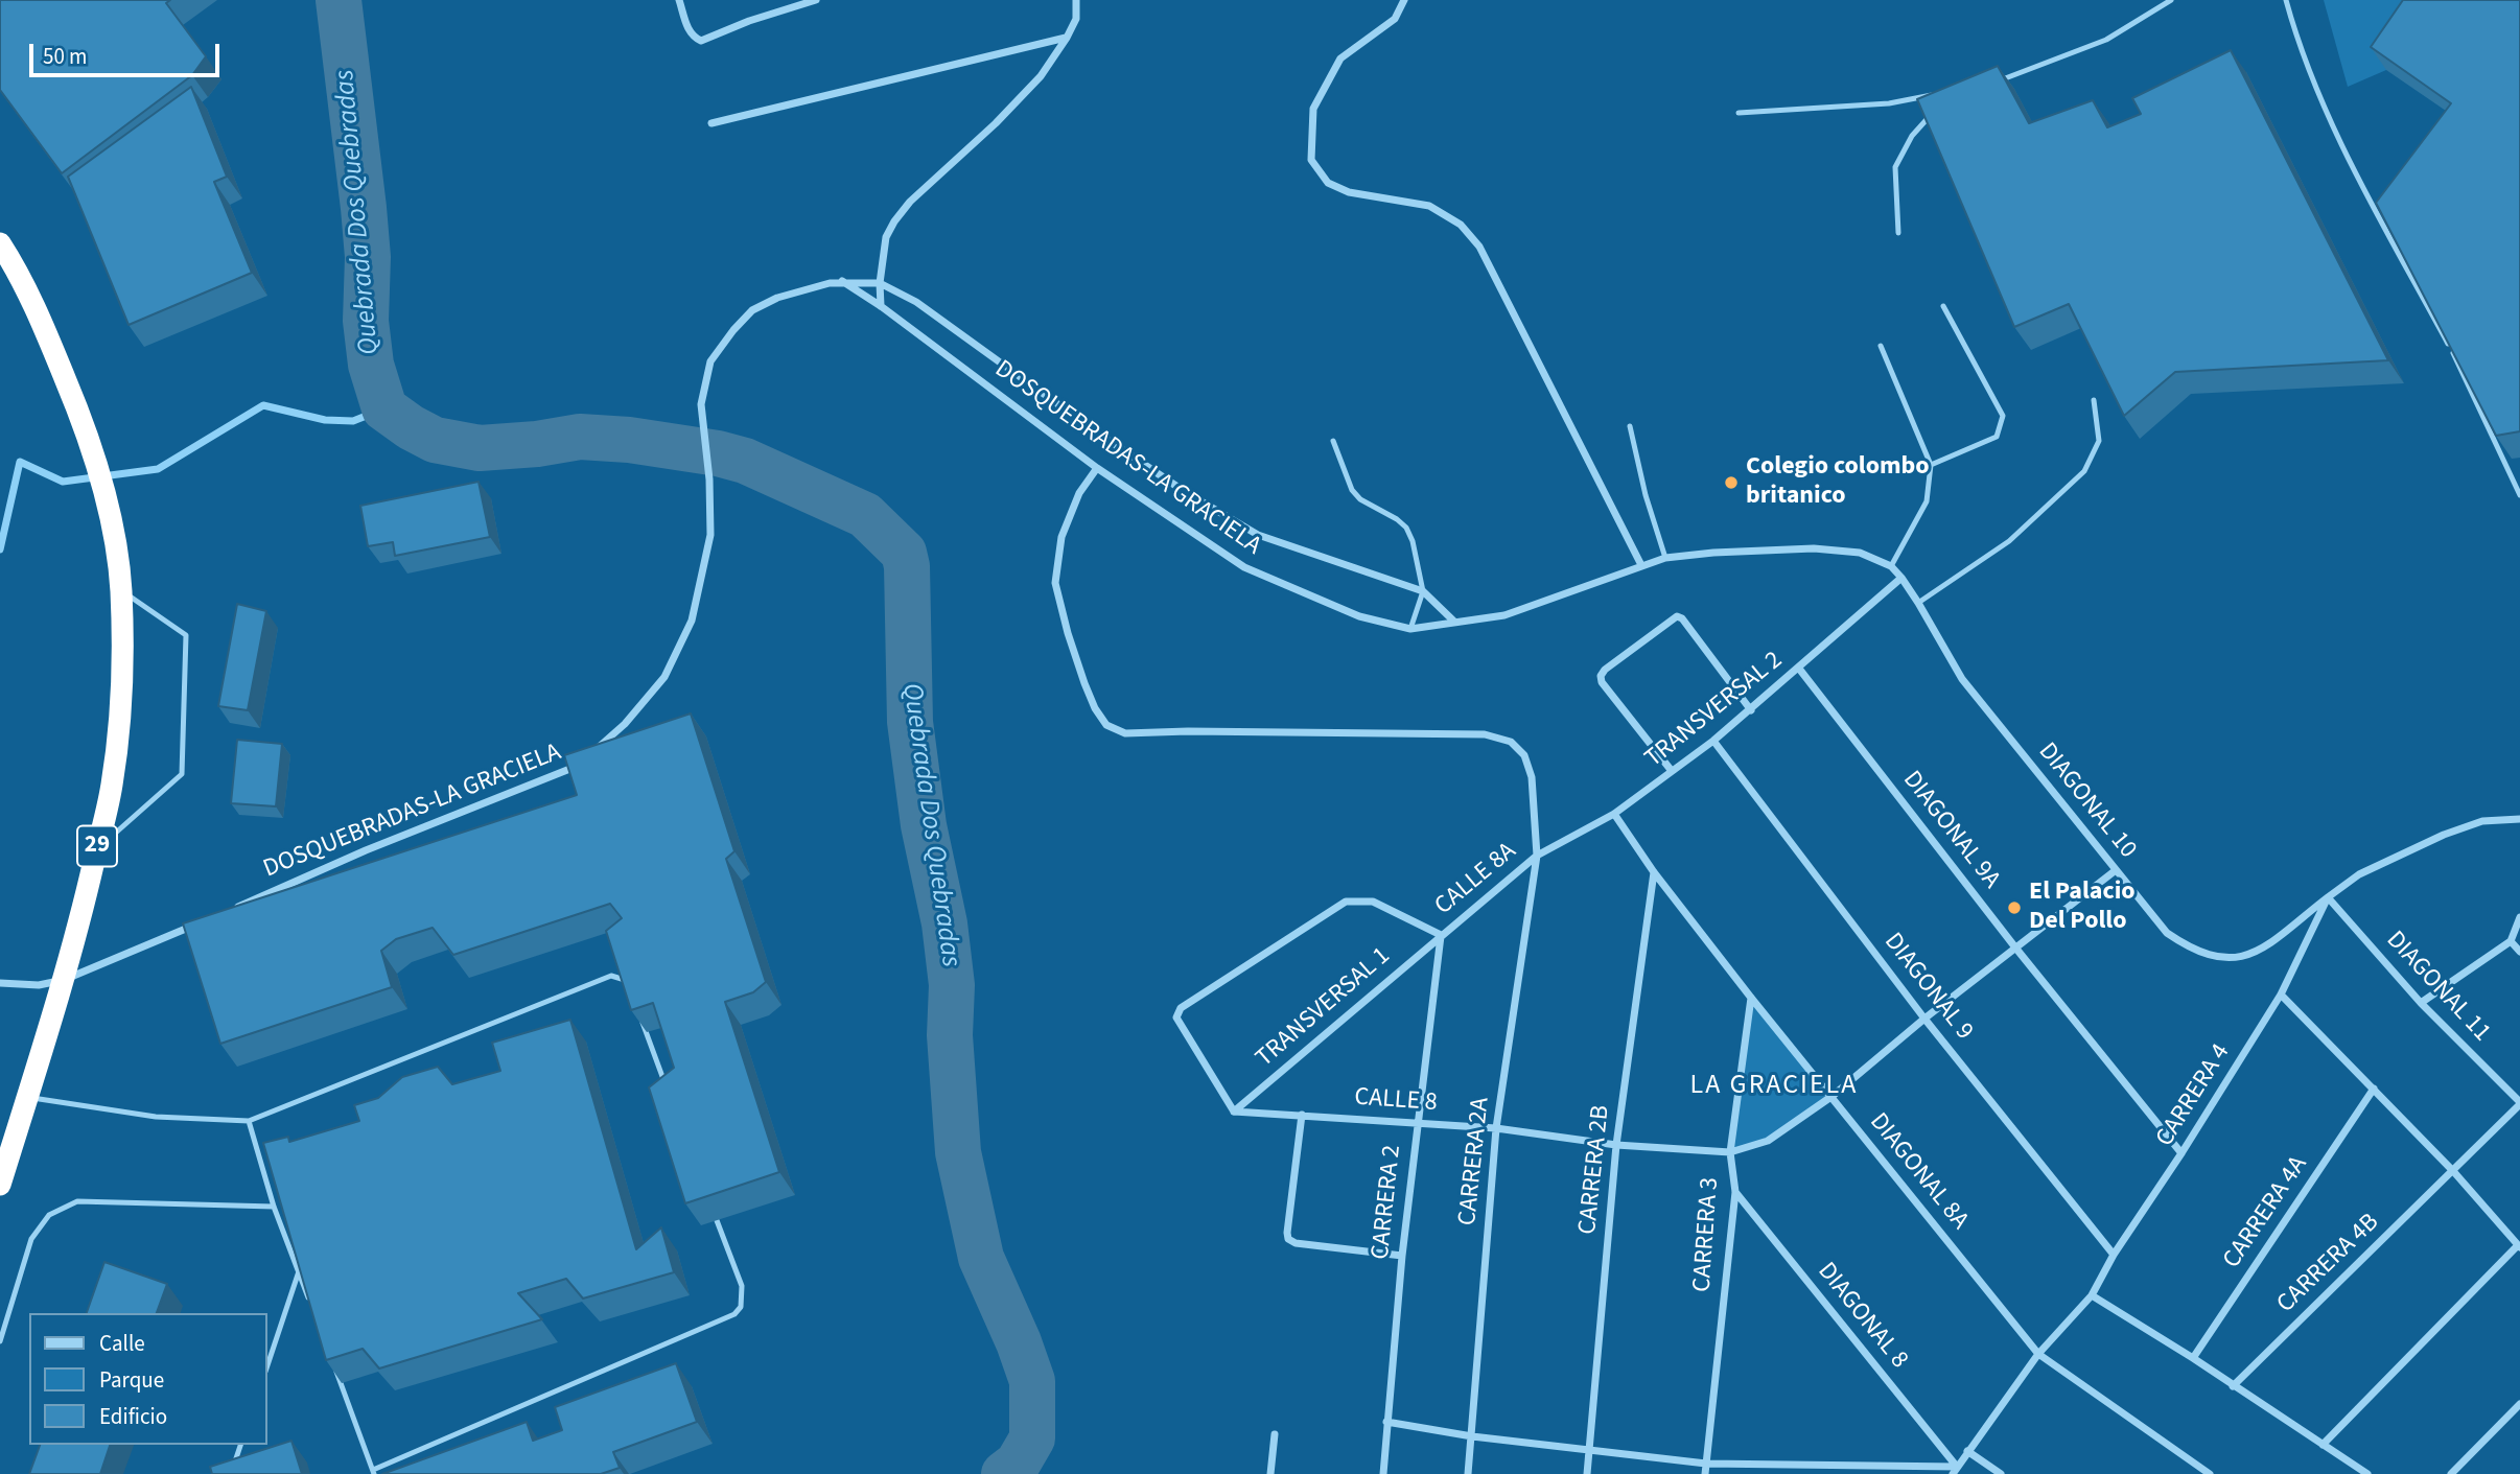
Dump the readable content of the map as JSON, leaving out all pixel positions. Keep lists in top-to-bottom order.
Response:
{
  "streets": {
    "highway": ["29"],
    "street": [
      "DOSQUEBRADAS-LA GRACIELA",
      "TRANSVERSAL 2",
      "DIAGONAL 10",
      "DIAGONAL 9A",
      "CALLE 8A",
      "DIAGONAL 9",
      "DIAGONAL 11",
      "TRANSVERSAL 1",
      "CARRERA 4",
      "CALLE 8",
      "CARRERA 2A",
      "CARRERA 2B",
      "DIAGONAL 8A",
      "CARRERA 2",
      "CARRERA 4A",
      "CARRERA 3",
      "CARRERA 4B",
      "DIAGONAL 8"
    ]
  },
  "crossings": [
    ["DOSQUEBRADAS-LA GRACIELA", "DIAGONAL 10"],
    ["DOSQUEBRADAS-LA GRACIELA", "CARRERA 2A"],
    ["TRANSVERSAL 2", "DIAGONAL 10"],
    ["TRANSVERSAL 2", "DIAGONAL 9A"],
    ["TRANSVERSAL 2", "CALLE 8A"],
    ["TRANSVERSAL 2", "DIAGONAL 9"],
    ["TRANSVERSAL 2", "CARRERA 2A"],
    ["TRANSVERSAL 2", "DIAGONAL 8A"],
    ["DIAGONAL 10", "DIAGONAL 11"],
    ["DIAGONAL 10", "CARRERA 4"],
    ["DIAGONAL 9A", "CARRERA 4"],
    ["CALLE 8A", "TRANSVERSAL 1"],
    ["CALLE 8A", "CARRERA 2A"],
    ["CALLE 8A", "CARRERA 2"],
    ["DIAGONAL 9", "CARRERA 4"],
    ["DIAGONAL 11", "CARRERA 4"],
    ["DIAGONAL 11", "CARRERA 4B"],
    ["TRANSVERSAL 1", "CALLE 8"],
    ["TRANSVERSAL 1", "CARRERA 2"],
    ["CARRERA 4", "DIAGONAL 8A"],
    ["CARRERA 4", "DIAGONAL 8"],
    ["CALLE 8", "CARRERA 2A"],
    ["CALLE 8", "CARRERA 2B"],
    ["CALLE 8", "CARRERA 2"],
    ["CALLE 8", "CARRERA 3"],
    ["CARRERA 2B", "DIAGONAL 8A"],
    ["DIAGONAL 8A", "CARRERA 3"],
    ["CARRERA 3", "DIAGONAL 8"]
  ],
  "districts": ["LA GRACIELA"],
  "water": ["Quebrada Dos Quebradas"],
  "places": ["Colegio colombo britanico", "El Palacio Del Pollo"],
  "legend": ["Calle", "Parque", "Edificio"],
  "scale_bar": "50 m"
}
